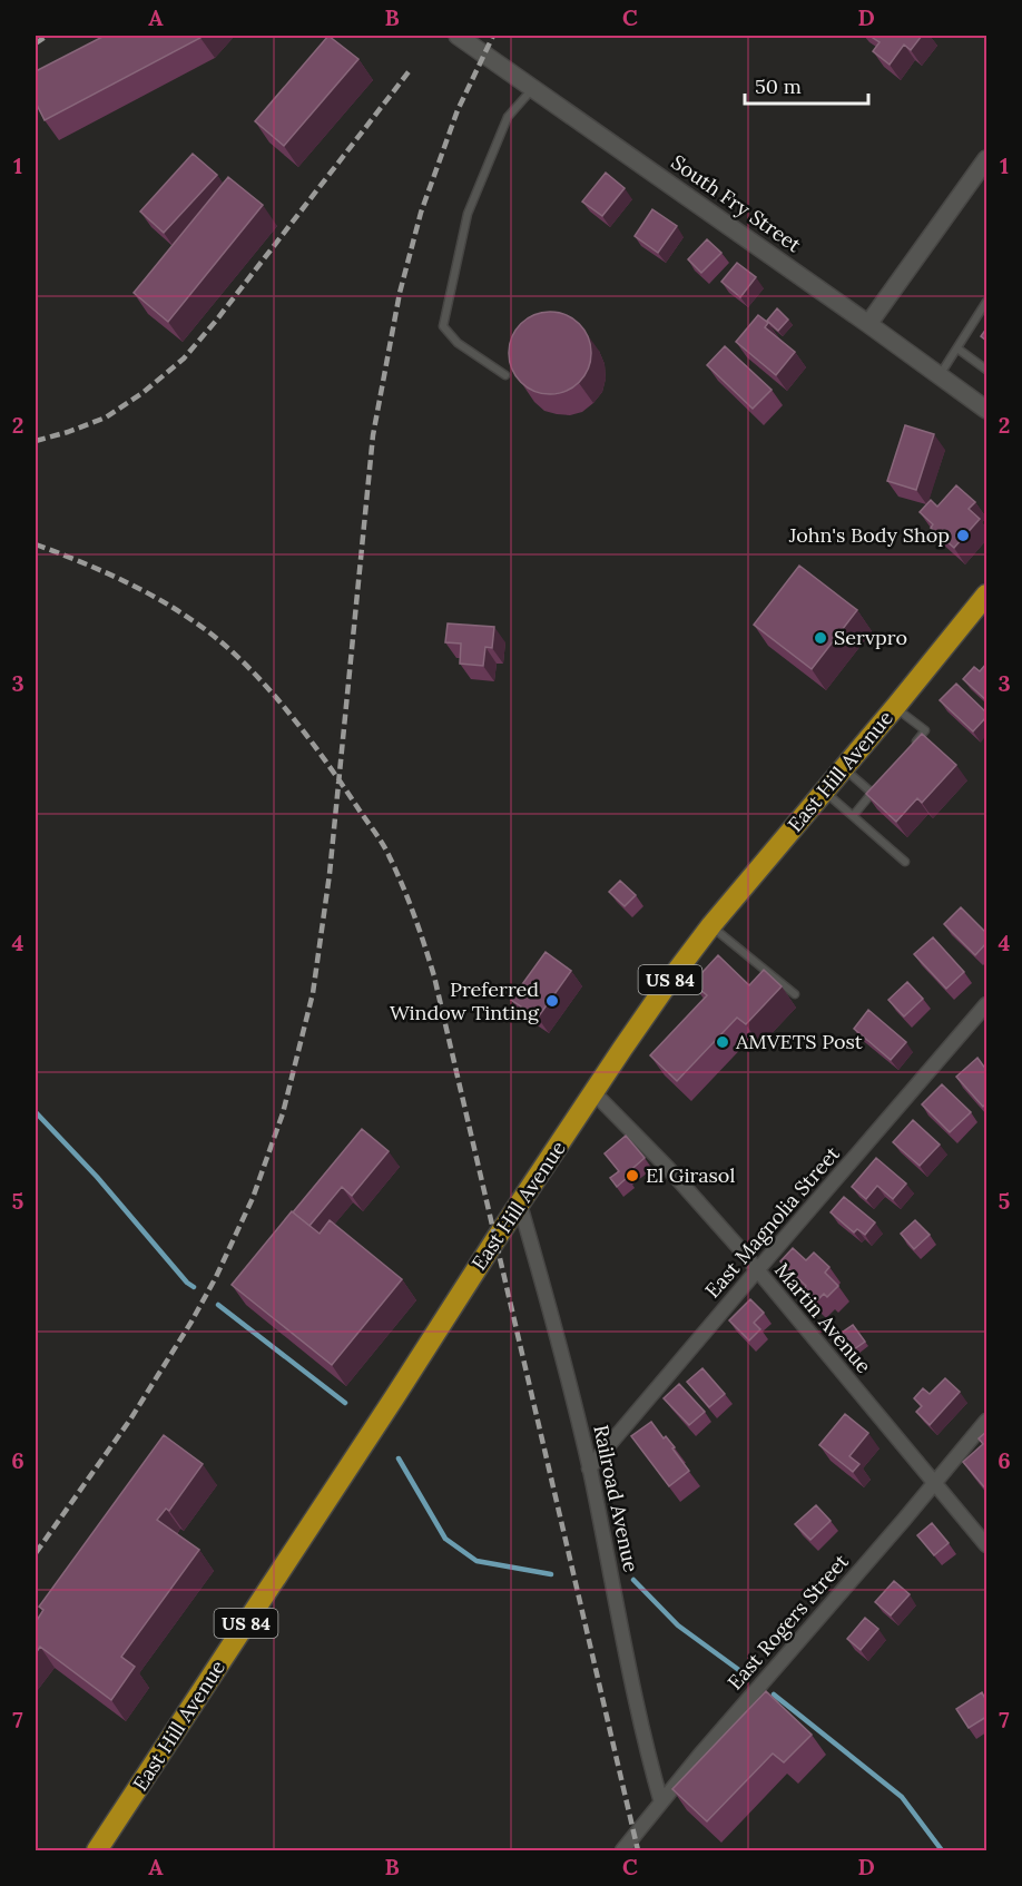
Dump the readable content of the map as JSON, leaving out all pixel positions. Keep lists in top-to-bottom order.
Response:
{
  "streets": {
    "highway": ["East Hill Avenue", "US 84"],
    "street": [
      "South Fry Street",
      "East Magnolia Street",
      "Martin Avenue",
      "Railroad Avenue",
      "East Rogers Street"
    ]
  },
  "crossings": [
    ["East Hill Avenue", "Martin Avenue"],
    ["East Hill Avenue", "Railroad Avenue"],
    ["East Magnolia Street", "Martin Avenue"],
    ["East Magnolia Street", "Railroad Avenue"],
    ["Martin Avenue", "East Rogers Street"],
    ["Railroad Avenue", "East Rogers Street"]
  ],
  "places": [
    "John's Body Shop",
    "Servpro",
    "Preferred Window Tinting",
    "AMVETS Post",
    "El Girasol"
  ],
  "scale_bar": "50 m",
  "grid": {
    "columns": [
      "A",
      "B",
      "C",
      "D"
    ],
    "rows": [
      "1",
      "2",
      "3",
      "4",
      "5",
      "6",
      "7"
    ]
  }
}
